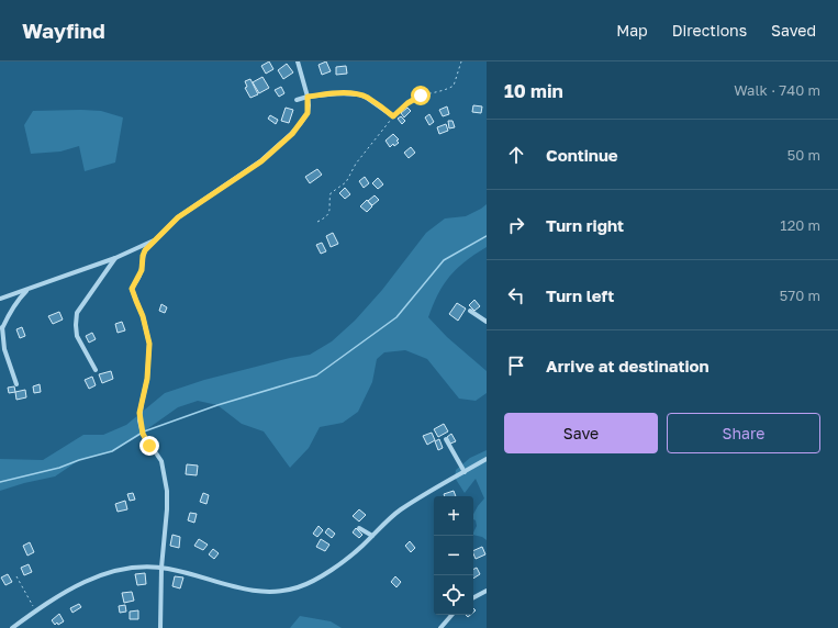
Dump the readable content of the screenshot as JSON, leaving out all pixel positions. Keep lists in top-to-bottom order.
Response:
{
  "page": {
    "header": "Wayfind",
    "nav": ["Map", "Directions", "Saved"],
    "heading": ["10 min", "Walk · 740 m"],
    "list": [
      ["Continue", "50 m"],
      ["Turn right", "120 m"],
      ["Turn left", "570 m"],
      "Arrive at destination"
    ],
    "buttons": ["Save", "Share"],
    "map_buttons": ["+", "−"]
  }
}
